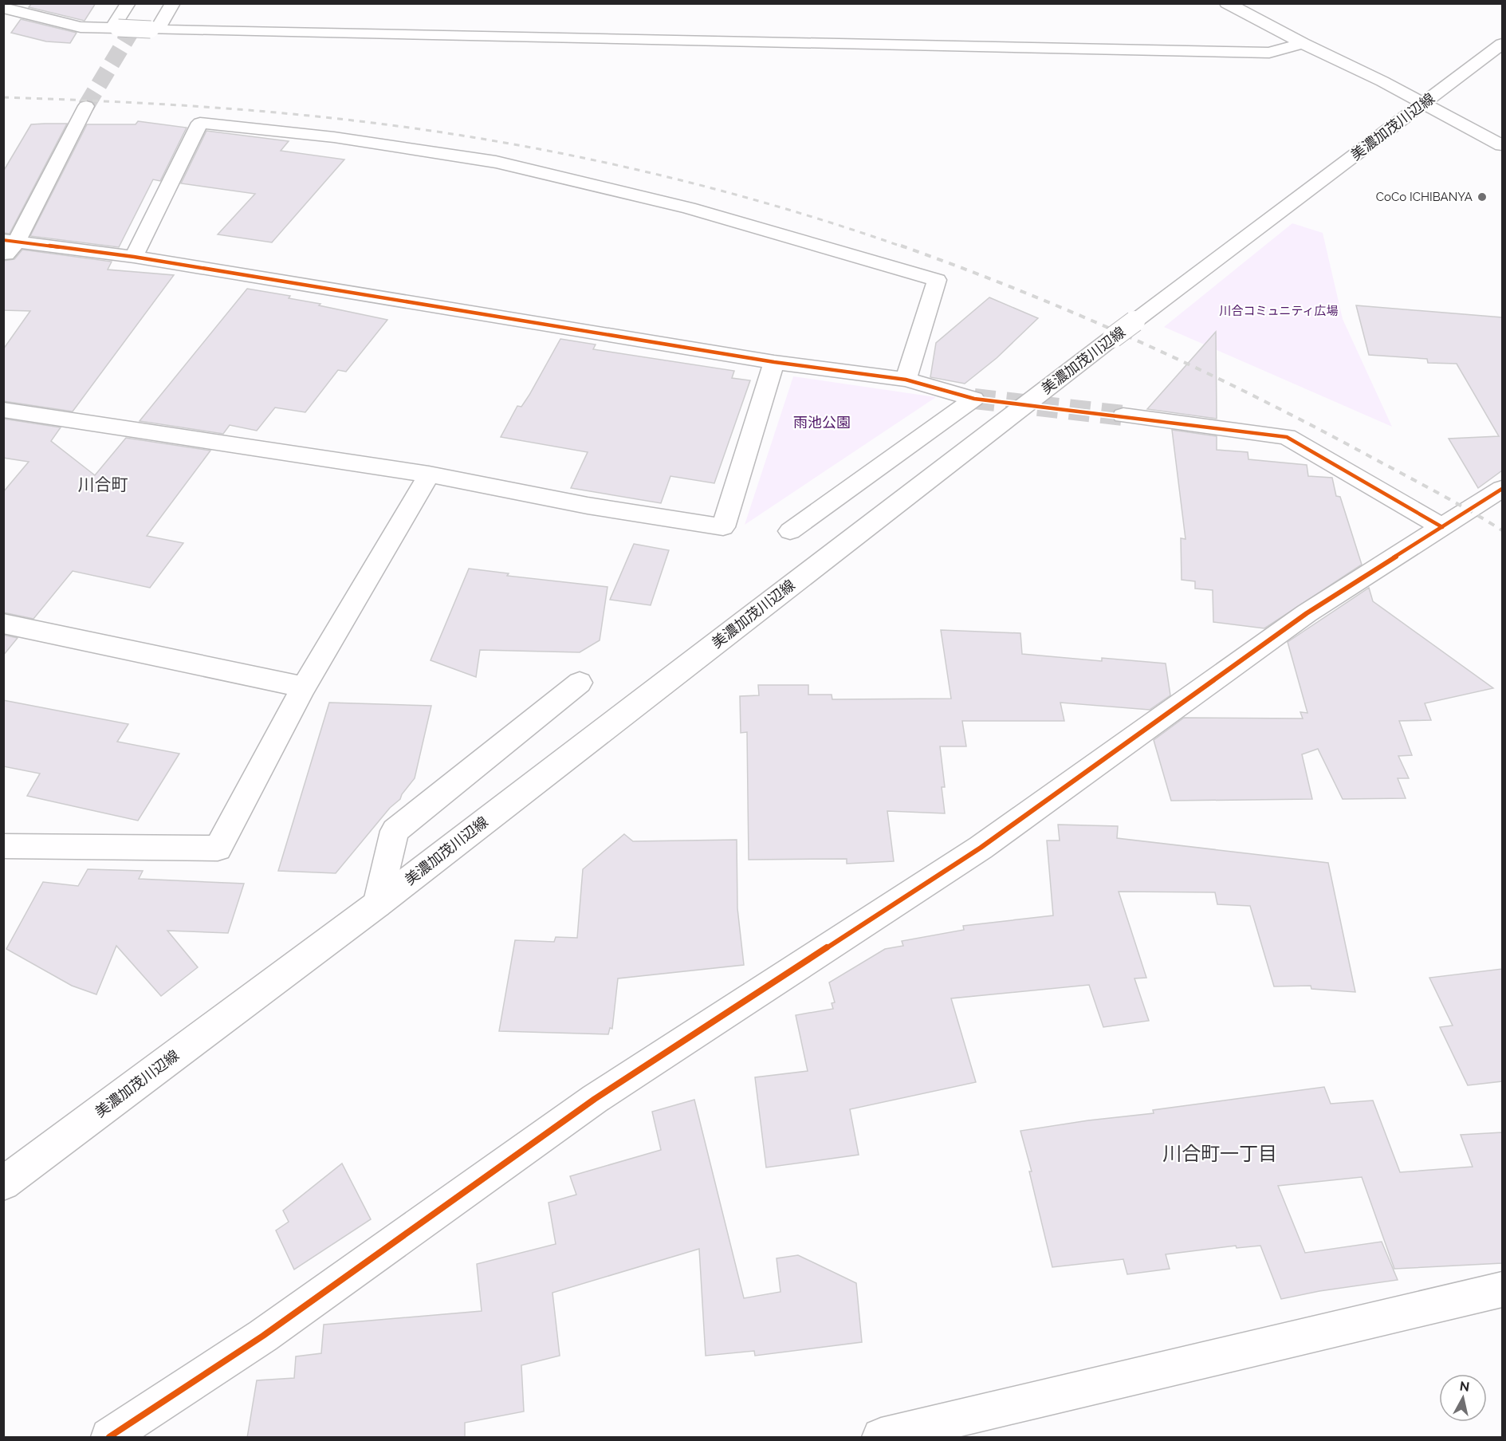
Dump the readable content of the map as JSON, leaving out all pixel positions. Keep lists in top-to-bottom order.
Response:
{
  "streets": {
    "street": ["美濃加茂川辺線"]
  },
  "districts": ["川合町", "川合町一丁目"],
  "parks": ["川合コミュニティ広場", "雨池公園"],
  "places": ["CoCo ICHIBANYA"],
  "north": "top"
}
